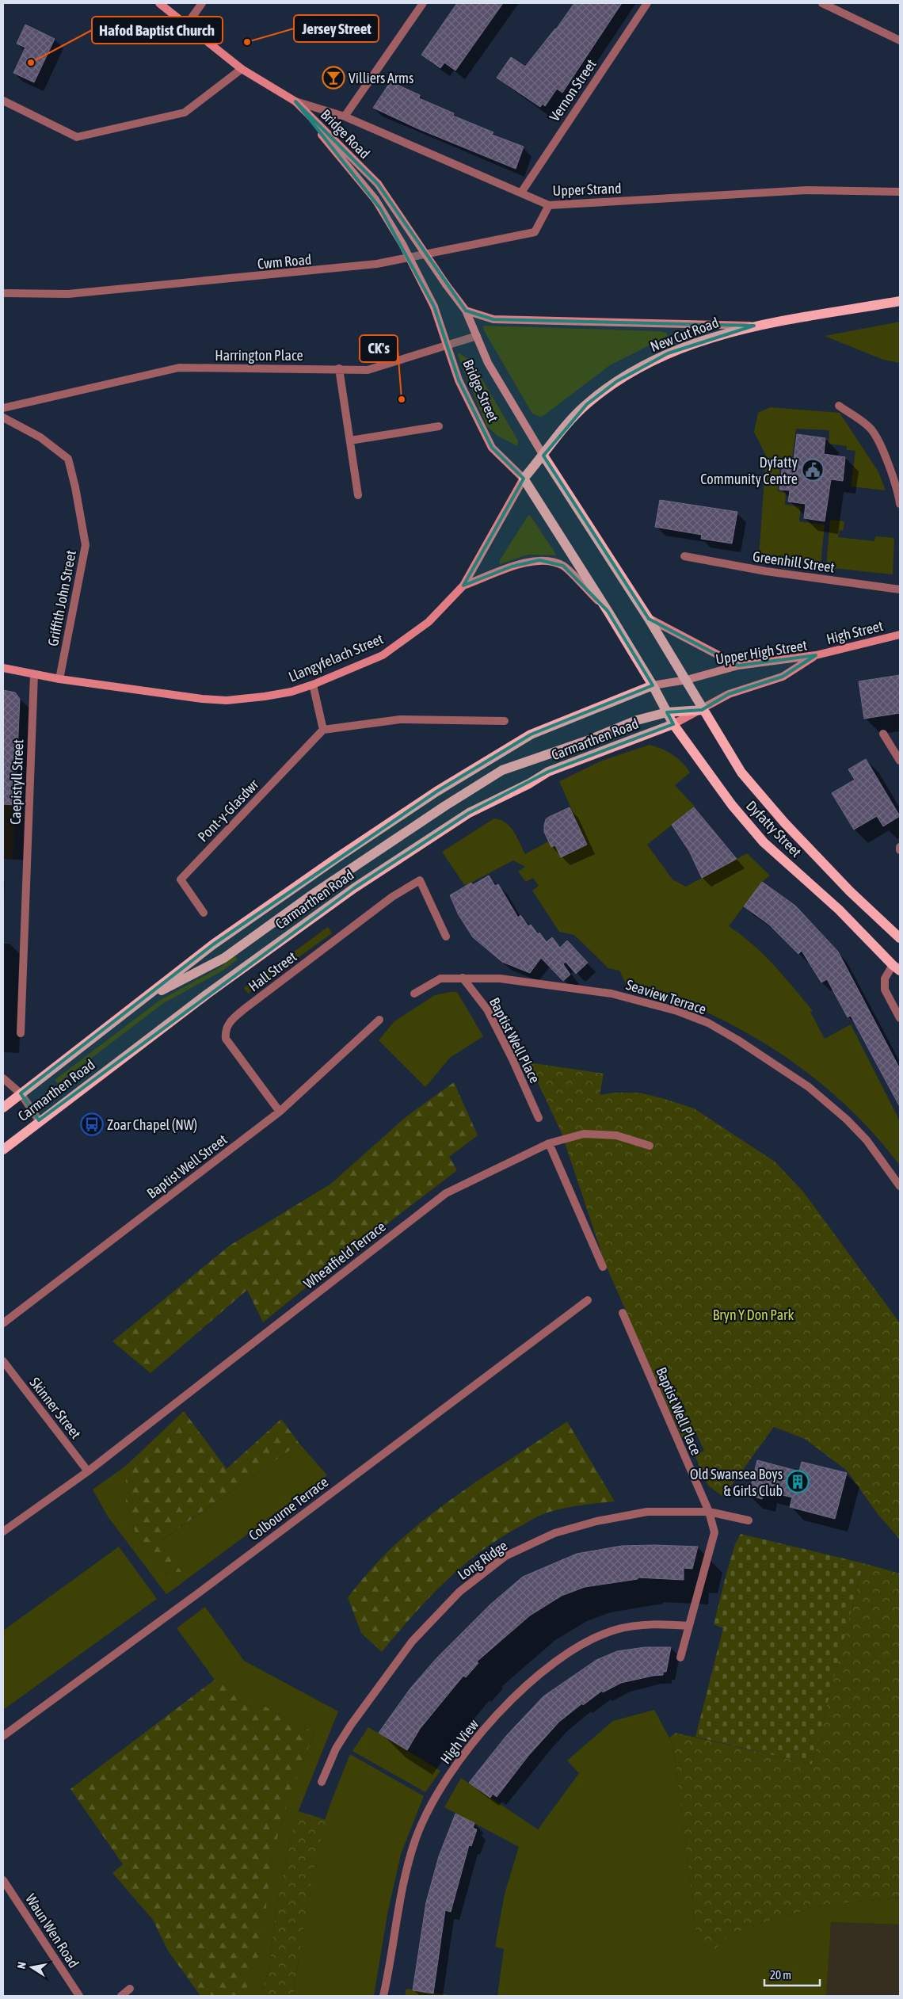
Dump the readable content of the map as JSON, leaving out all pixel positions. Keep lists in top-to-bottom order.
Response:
{
  "streets": {
    "main road": [
      "Bridge Road",
      "New Cut Road",
      "Bridge Street",
      "High Street",
      "Upper High Street",
      "Llangyfelach Street",
      "Carmarthen Road",
      "Dyfatty Street"
    ],
    "street": [
      "Vernon Street",
      "Upper Strand",
      "Cwm Road",
      "Harrington Place",
      "Greenhill Street",
      "Griffith John Street",
      "Caepistyll Street",
      "Pont-y-Glasdwr",
      "Hall Street",
      "Seaview Terrace",
      "Baptist Well Place",
      "Baptist Well Street",
      "Wheatfield Terrace",
      "Skinner Street",
      "Colbourne Terrace",
      "Long Ridge",
      "High View",
      "Waun Wen Road"
    ]
  },
  "crossings": [
    ["Vernon Street", "Upper Strand"],
    ["Bridge Road", "Upper Strand"],
    ["Bridge Road", "Bridge Street"],
    ["Upper Strand", "Cwm Road"],
    ["Upper Strand", "Bridge Street"],
    ["New Cut Road", "Bridge Street"],
    ["New Cut Road", "Llangyfelach Street"],
    ["Harrington Place", "Bridge Street"],
    ["Bridge Street", "Upper High Street"],
    ["Bridge Street", "Llangyfelach Street"],
    ["Bridge Street", "Carmarthen Road"],
    ["Bridge Street", "Dyfatty Street"],
    ["Griffith John Street", "Llangyfelach Street"],
    ["High Street", "Upper High Street"],
    ["Upper High Street", "Carmarthen Road"],
    ["Upper High Street", "Dyfatty Street"],
    ["Llangyfelach Street", "Caepistyll Street"],
    ["Carmarthen Road", "Dyfatty Street"],
    ["Hall Street", "Baptist Well Street"],
    ["Seaview Terrace", "Baptist Well Place"],
    ["Baptist Well Place", "Long Ridge"],
    ["Baptist Well Place", "High View"],
    ["Wheatfield Terrace", "Skinner Street"]
  ],
  "parks": ["Bryn Y Don Park"],
  "places": {
    "other": ["Jersey Street", "Hafod Baptist Church", "CK's"],
    "bar": ["Villiers Arms"],
    "public building": ["Dyfatty Community Centre"],
    "bus stop": ["Zoar Chapel (NW)"],
    "building": ["Old Swansea Boys & Girls Club"]
  },
  "scale_bar": "20 m",
  "north": "left"
}
